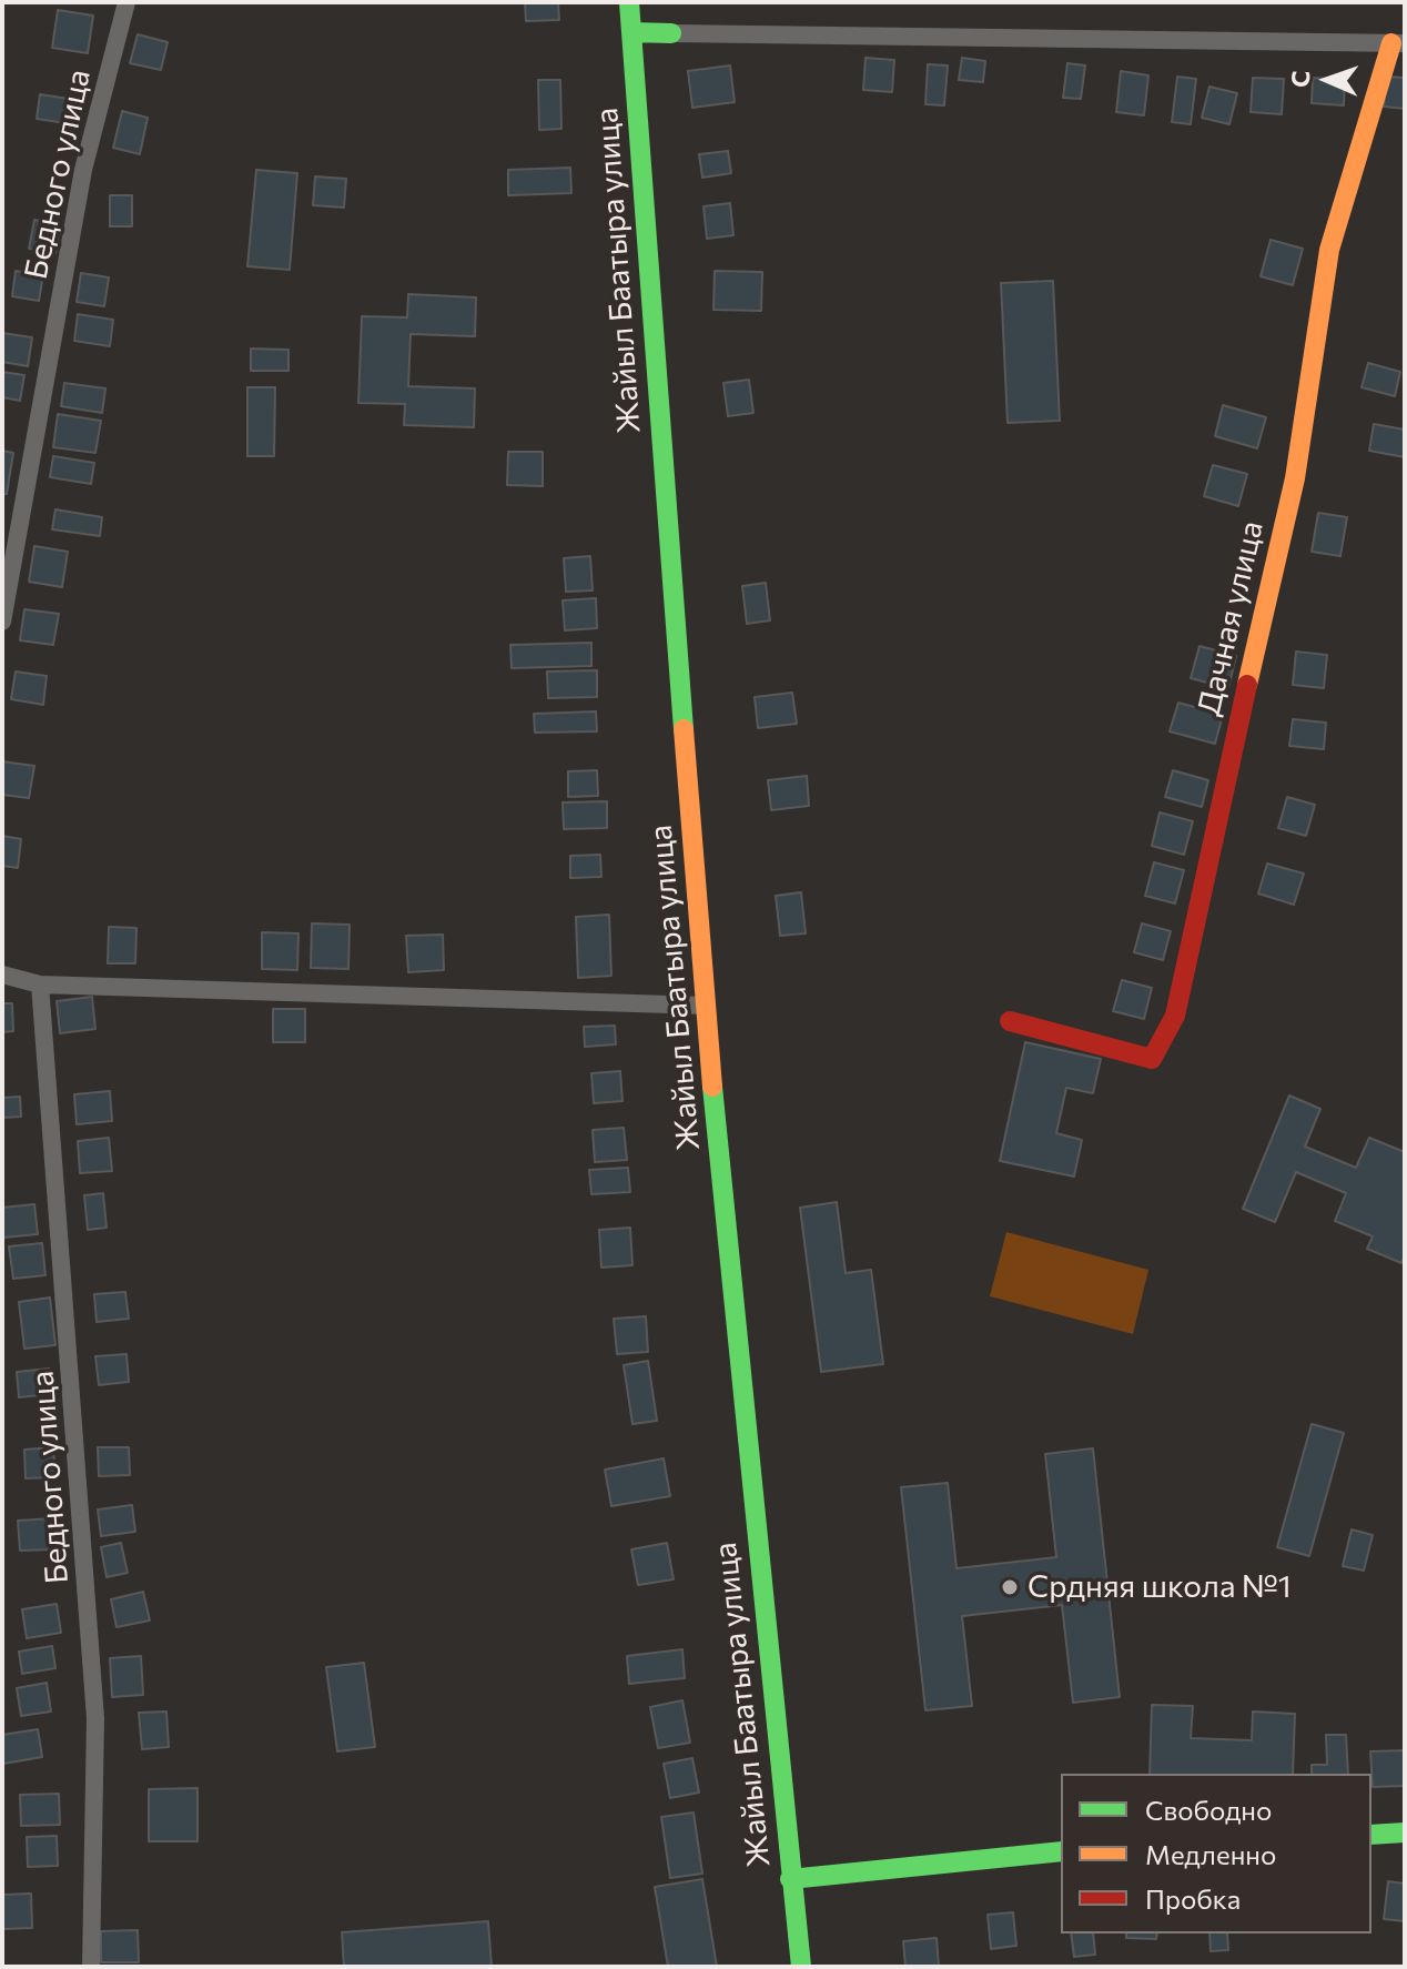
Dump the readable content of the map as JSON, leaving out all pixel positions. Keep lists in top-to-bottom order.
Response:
{
  "streets": {
    "main road": ["Жайыл Баатыра улица", "Дачная улица"],
    "street": ["Бедного улица"]
  },
  "places": ["Срдняя школа №1"],
  "legend": ["Свободно", "Медленно", "Пробка"],
  "north": "left"
}
